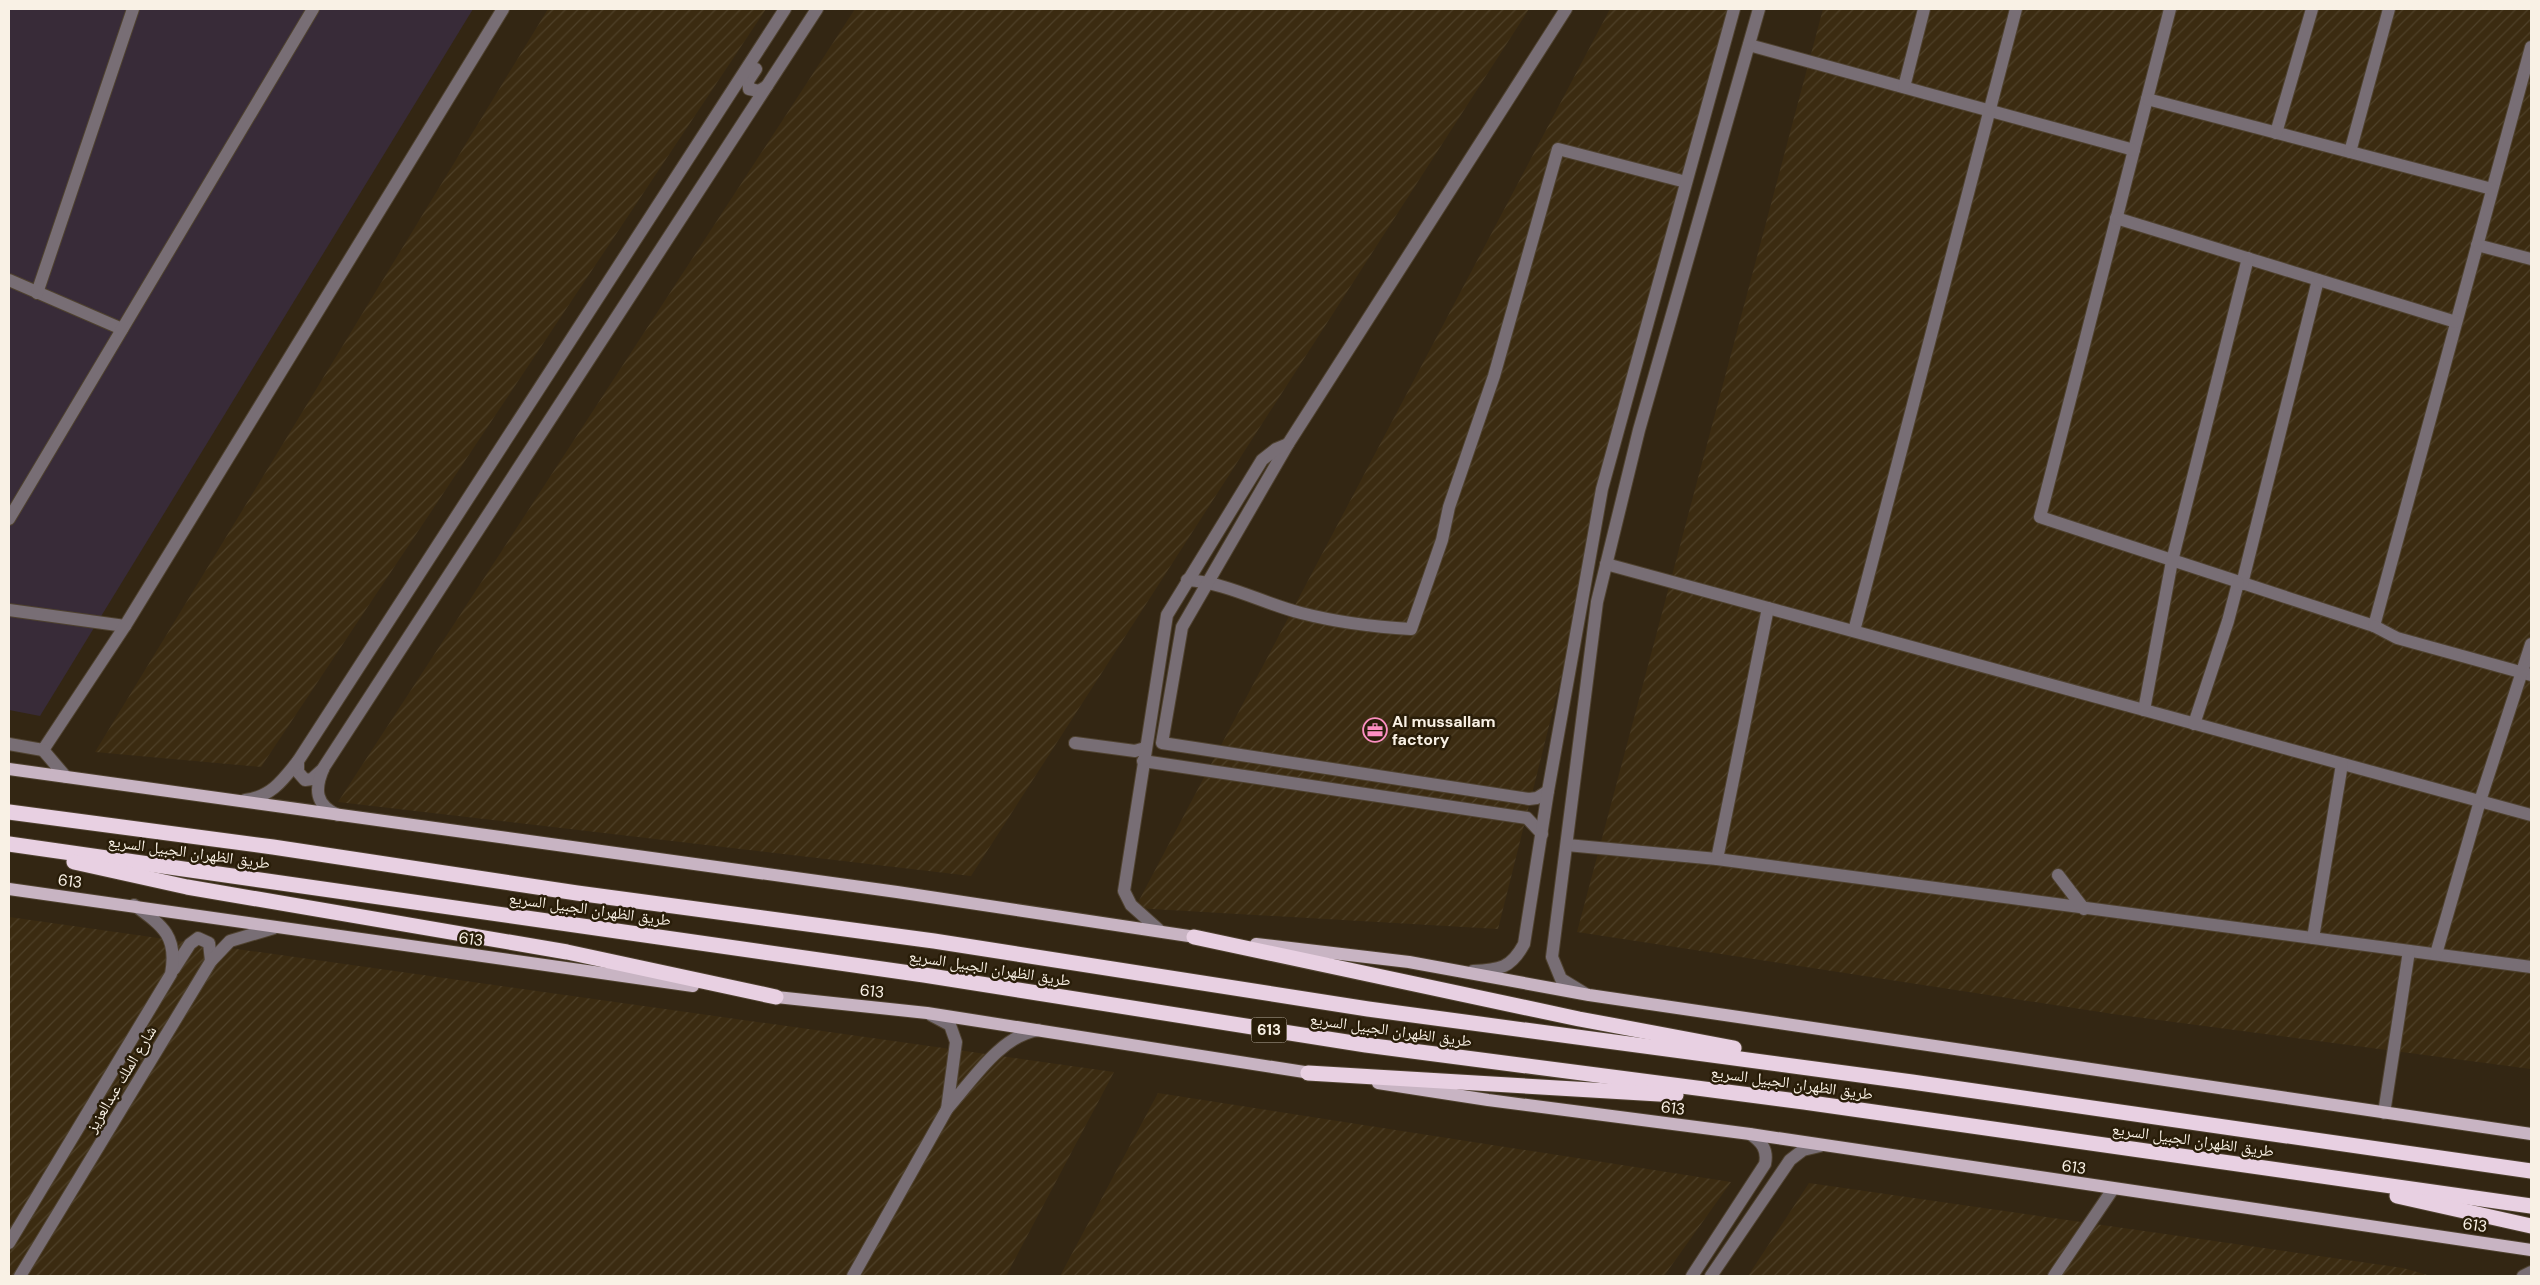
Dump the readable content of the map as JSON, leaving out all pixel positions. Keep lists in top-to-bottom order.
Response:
{
  "streets": {
    "highway": ["طريق الظهران الجبيل السريع", "613"],
    "street": ["شارع الملك عبدالعزيز"]
  },
  "crossings": [
    ["613", "شارع الملك عبدالعزيز"]
  ],
  "places": {
    "office": ["Al mussallam factory"]
  }
}
